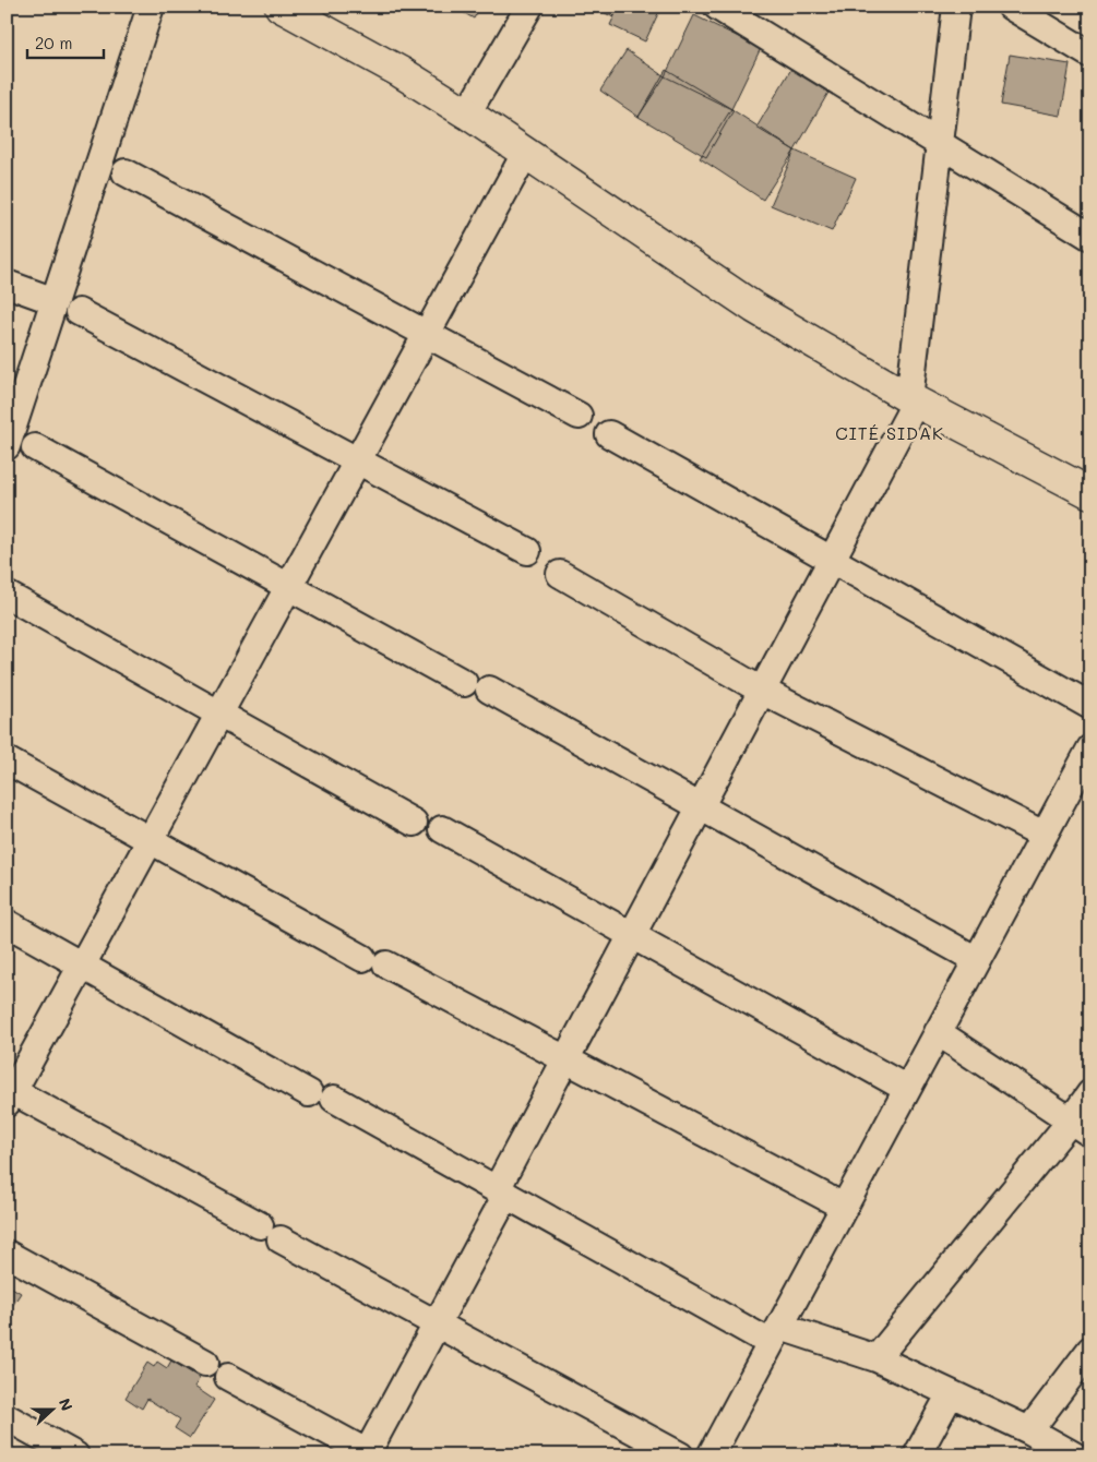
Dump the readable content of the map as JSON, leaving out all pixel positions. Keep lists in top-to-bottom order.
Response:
{
  "districts": ["CITÉ SIDAK"],
  "scale_bar": "20 m",
  "north": "right"
}
